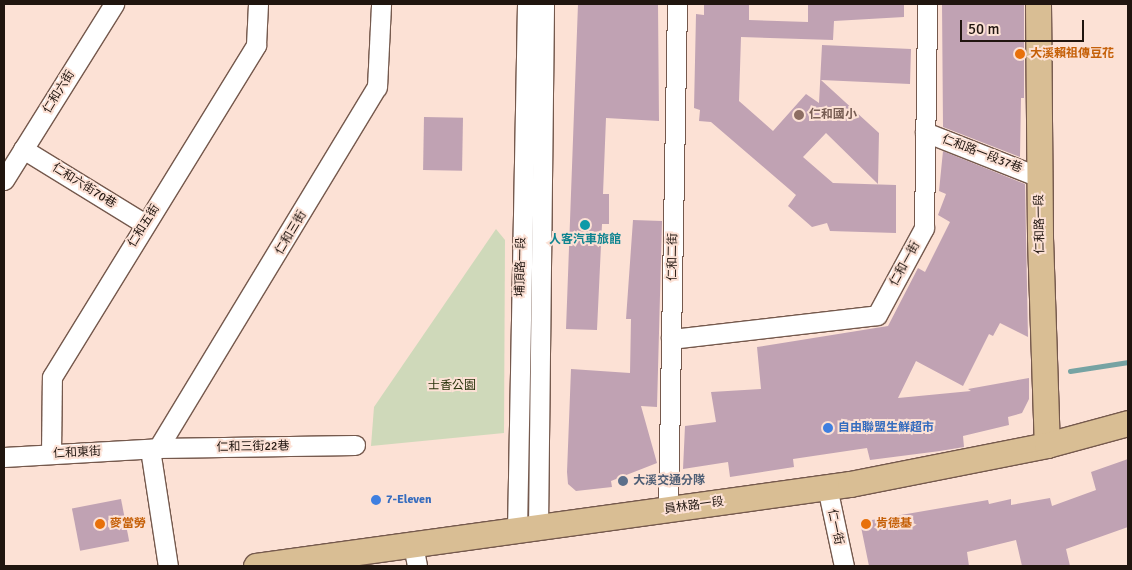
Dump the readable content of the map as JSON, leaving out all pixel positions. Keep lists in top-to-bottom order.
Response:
{
  "streets": {
    "main road": ["仁和路一段", "員林路一段"],
    "street": [
      "仁和六街",
      "仁和路一段37巷",
      "仁和六街70巷",
      "仁和五街",
      "仁和三街",
      "仁和二街",
      "仁和一街",
      "埔頂路一段",
      "仁和三街22巷",
      "仁和東街",
      "仁一街"
    ]
  },
  "crossings": [
    ["仁和六街", "仁和六街70巷"],
    ["仁和路一段37巷", "仁和路一段"],
    ["仁和路一段37巷", "仁和一街"],
    ["仁和六街70巷", "仁和五街"],
    ["仁和路一段", "員林路一段"],
    ["仁和五街", "仁和東街"],
    ["仁和三街", "仁和三街22巷"],
    ["仁和三街", "仁和東街"],
    ["仁和二街", "仁和一街"],
    ["仁和二街", "員林路一段"],
    ["埔頂路一段", "員林路一段"],
    ["仁和三街22巷", "仁和東街"],
    ["員林路一段", "仁一街"]
  ],
  "parks": ["士香公園"],
  "places": [
    "大溪賴祖傳豆花",
    "仁和國小",
    "人客汽車旅館",
    "自由聯盟生鮮超市",
    "大溪交通分隊",
    "7-Eleven",
    "麥當勞",
    "肯德基"
  ],
  "scale_bar": "50 m"
}
